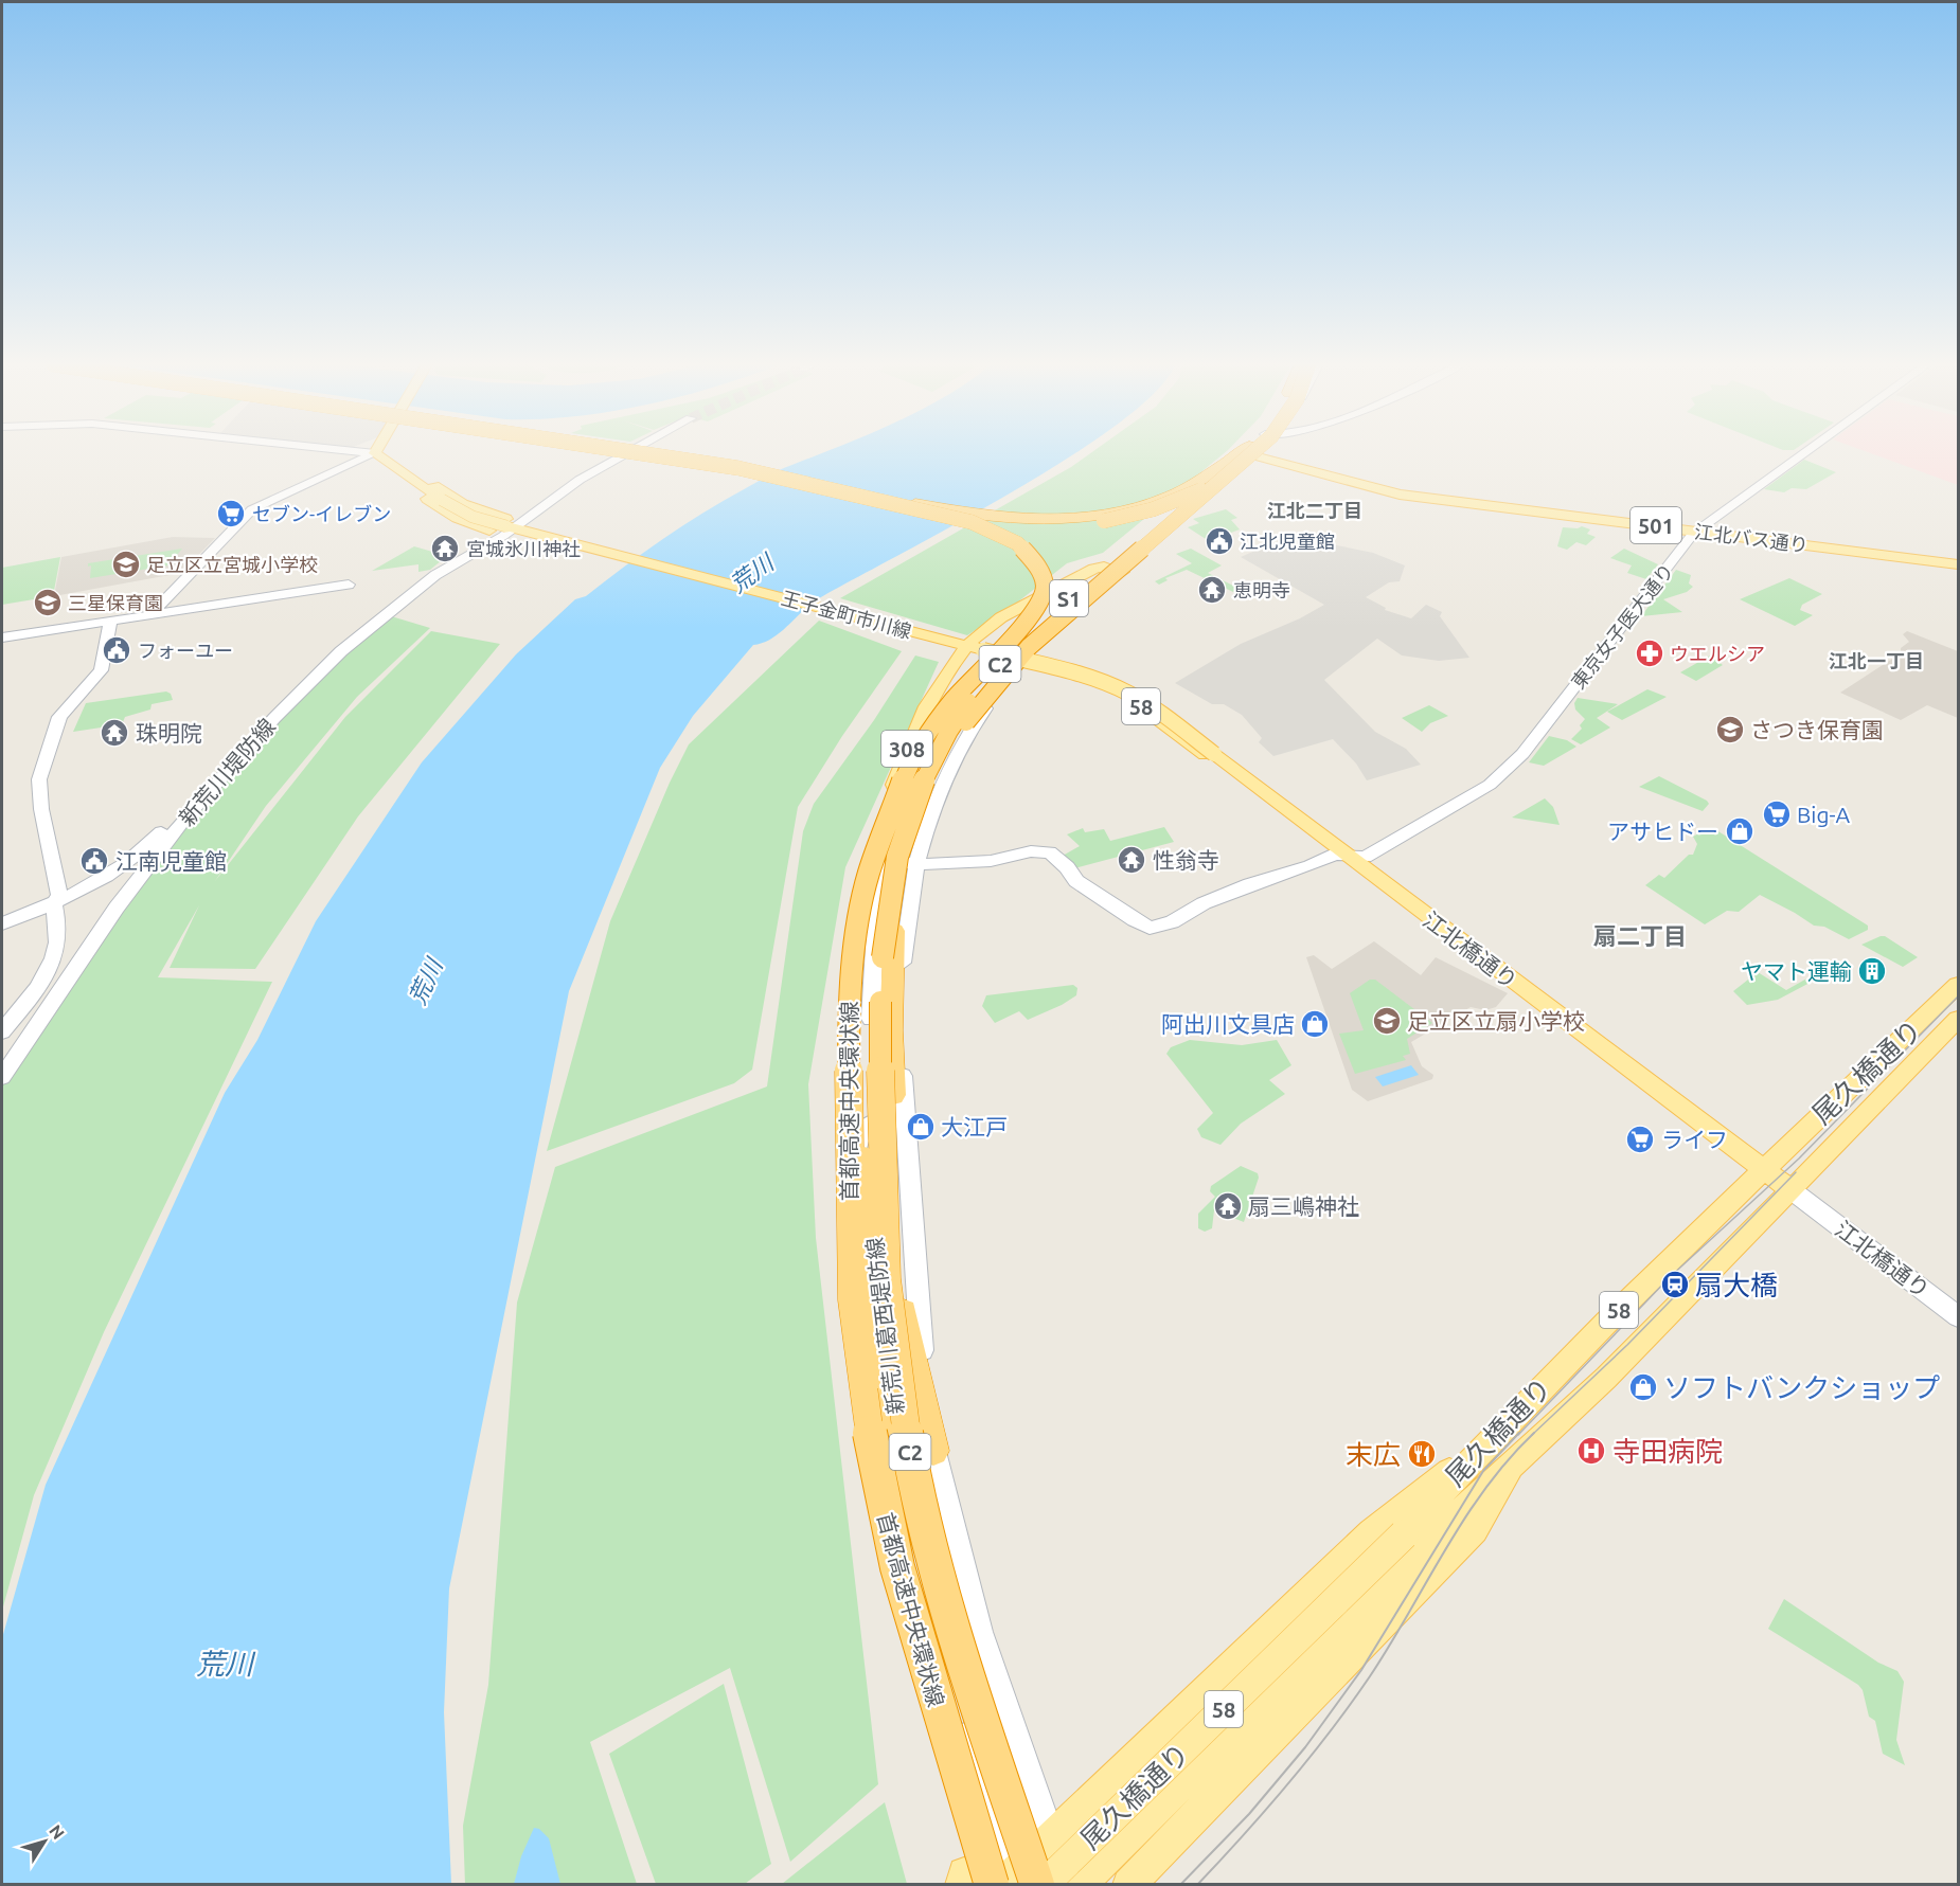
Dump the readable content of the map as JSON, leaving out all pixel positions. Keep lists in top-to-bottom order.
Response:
{
  "streets": {
    "highway": ["S1", "C2", "首都高速中央環状線"],
    "main road": [
      "501",
      "江北バス通り",
      "王子金町市川線",
      "東京女子医大通り",
      "58",
      "308",
      "新荒川堤防線",
      "江北橋通り",
      "尾久橋通り",
      "新荒川葛西堤防線"
    ]
  },
  "crossings": [
    ["江北バス通り", "東京女子医大通り"],
    ["S1", "東京女子医大通り"],
    ["S1", "308"],
    ["S1", "首都高速中央環状線"],
    ["S1", "新荒川葛西堤防線"],
    ["王子金町市川線", "308"],
    ["王子金町市川線", "新荒川堤防線"],
    ["王子金町市川線", "江北橋通り"],
    ["東京女子医大通り", "308"],
    ["東京女子医大通り", "江北橋通り"],
    ["東京女子医大通り", "首都高速中央環状線"],
    ["東京女子医大通り", "新荒川葛西堤防線"],
    ["58", "江北橋通り"],
    ["58", "新荒川葛西堤防線"],
    ["308", "江北橋通り"],
    ["308", "首都高速中央環状線"],
    ["308", "新荒川葛西堤防線"],
    ["江北橋通り", "尾久橋通り"],
    ["首都高速中央環状線", "新荒川葛西堤防線"]
  ],
  "districts": ["江北二丁目", "江北一丁目", "扇二丁目"],
  "water": ["荒川"],
  "places": {
    "supermarket": ["セブン-イレブン", "Big-A", "ライフ"],
    "public building": ["江北児童館", "フォーユー", "江南児童館"],
    "temple": [
      "宮城氷川神社",
      "恵明寺",
      "珠明院",
      "性翁寺",
      "扇三嶋神社"
    ],
    "school or university": [
      "足立区立宮城小学校",
      "三星保育園",
      "さつき保育園",
      "足立区立扇小学校"
    ],
    "pharmacy": ["ウエルシア"],
    "shop": [
      "アサヒドー",
      "阿出川文具店",
      "大江戸",
      "ソフトバンクショップ"
    ],
    "building": ["ヤマト運輸"],
    "station": ["扇大橋"],
    "hospital": ["寺田病院"],
    "restaurant": ["末広"]
  },
  "north": "top right"
}
